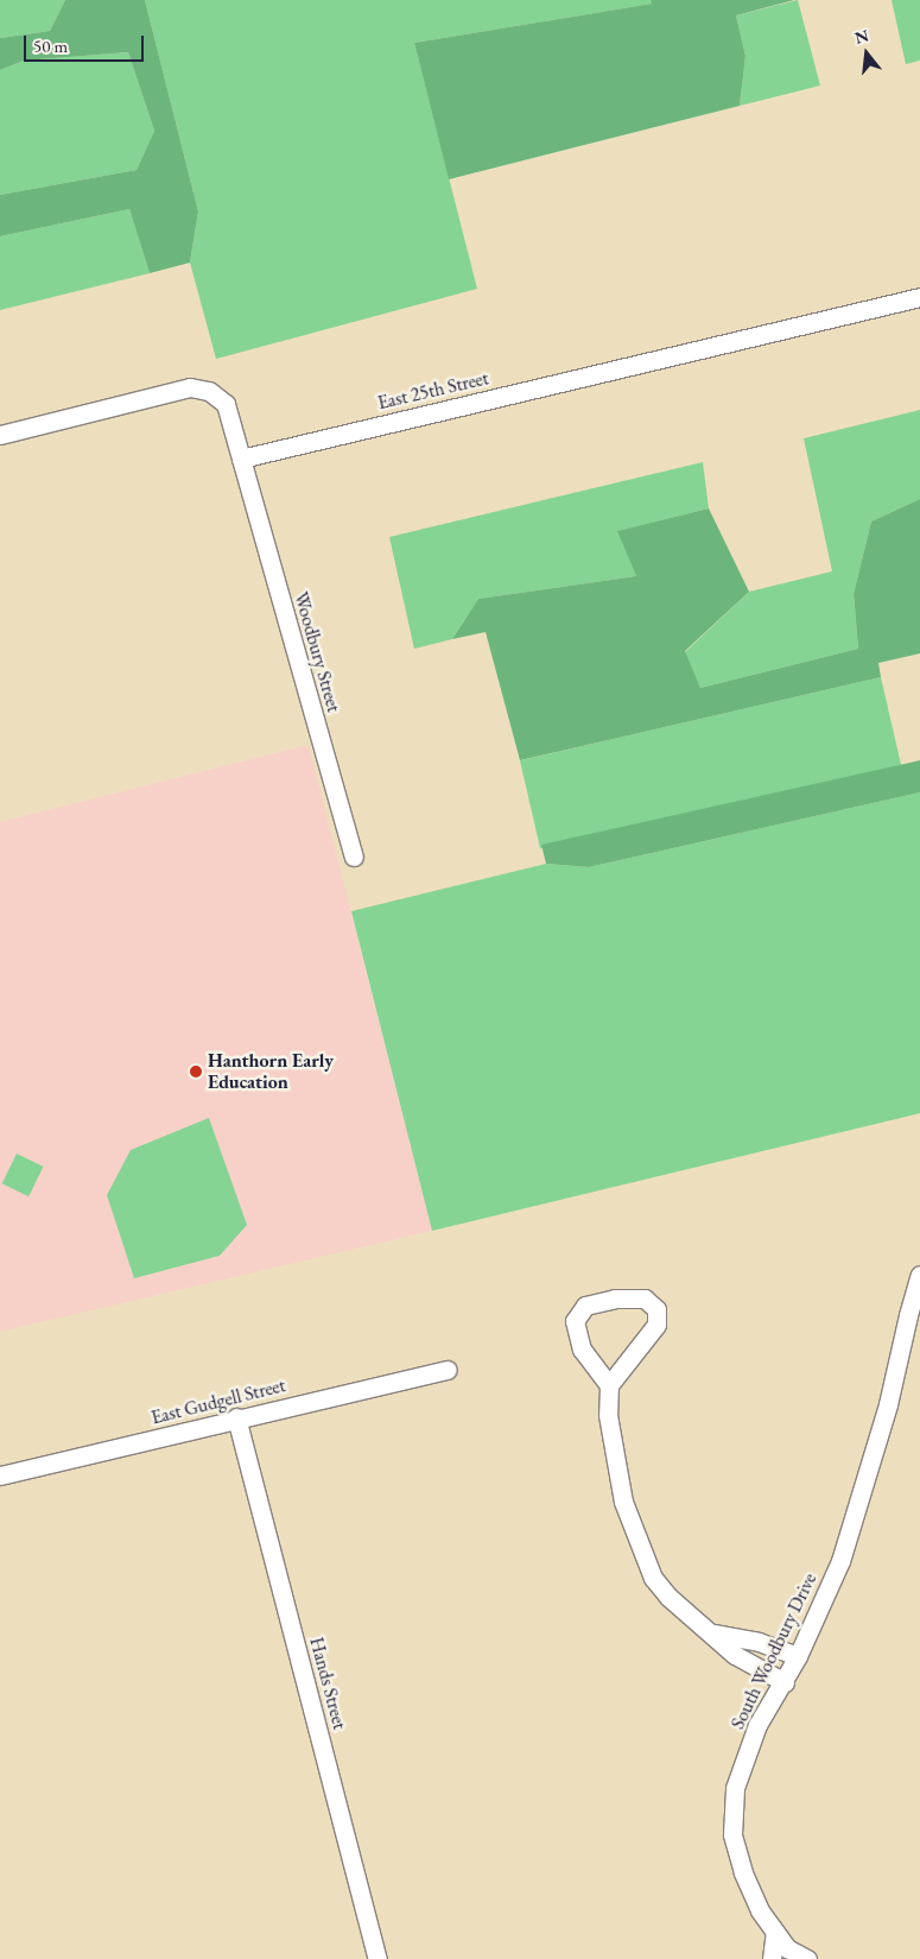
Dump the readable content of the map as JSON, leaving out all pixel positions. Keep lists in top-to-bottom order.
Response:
{
  "streets": {
    "street": [
      "East 25th Street",
      "Woodbury Street",
      "East Gudgell Street",
      "South Woodbury Drive",
      "Hands Street"
    ]
  },
  "crossings": [
    ["East 25th Street", "Woodbury Street"],
    ["East Gudgell Street", "Hands Street"]
  ],
  "places": ["Hanthorn Early Education"],
  "scale_bar": "50 m",
  "north": "top"
}
